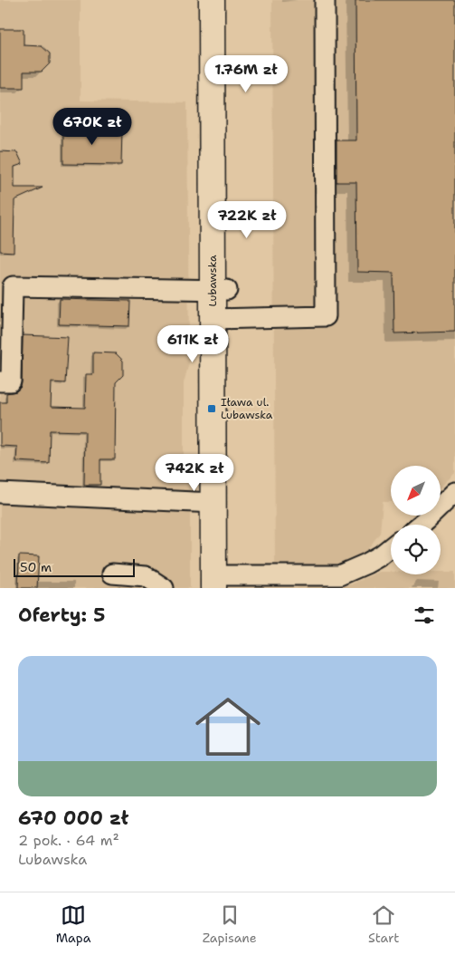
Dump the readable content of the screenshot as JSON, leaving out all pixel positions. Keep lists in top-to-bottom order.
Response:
{
  "streets": {
    "main road": ["Lubawska"]
  },
  "places": {
    "transit": ["Iława ul. Lubawska"]
  },
  "scale_bar": "50 m",
  "north": "bottom left",
  "page": {
    "price": [
      "1.76M zł",
      "670K zł",
      "722K zł",
      "611K zł",
      "742K zł"
    ],
    "scale": "50 m",
    "heading": "Oferty: 5",
    "list": [
      {
        "name": "670 000 zł",
        "note": "2 pok. · 64 m² · Lubawska"
      }
    ],
    "tabs": ["Mapa", "Zapisane", "Start"]
  }
}
